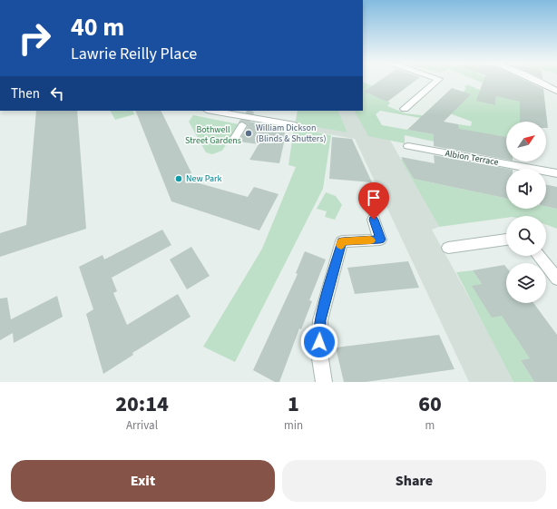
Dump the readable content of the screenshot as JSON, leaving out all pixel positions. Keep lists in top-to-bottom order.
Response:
{
  "streets": {
    "street": ["Albion Terrace"]
  },
  "parks": ["Bothwell Street Gardens"],
  "places": ["William Dickson (Blinds & Shutters)", "New Park"],
  "north": "top right",
  "page": {
    "turn": ["40 m", "Lawrie Reilly Place"],
    "then": "Then",
    "eta": [
      "20:14",
      "Arrival",
      "1",
      "min",
      "60",
      "m"
    ],
    "buttons": ["Exit", "Share"]
  }
}
